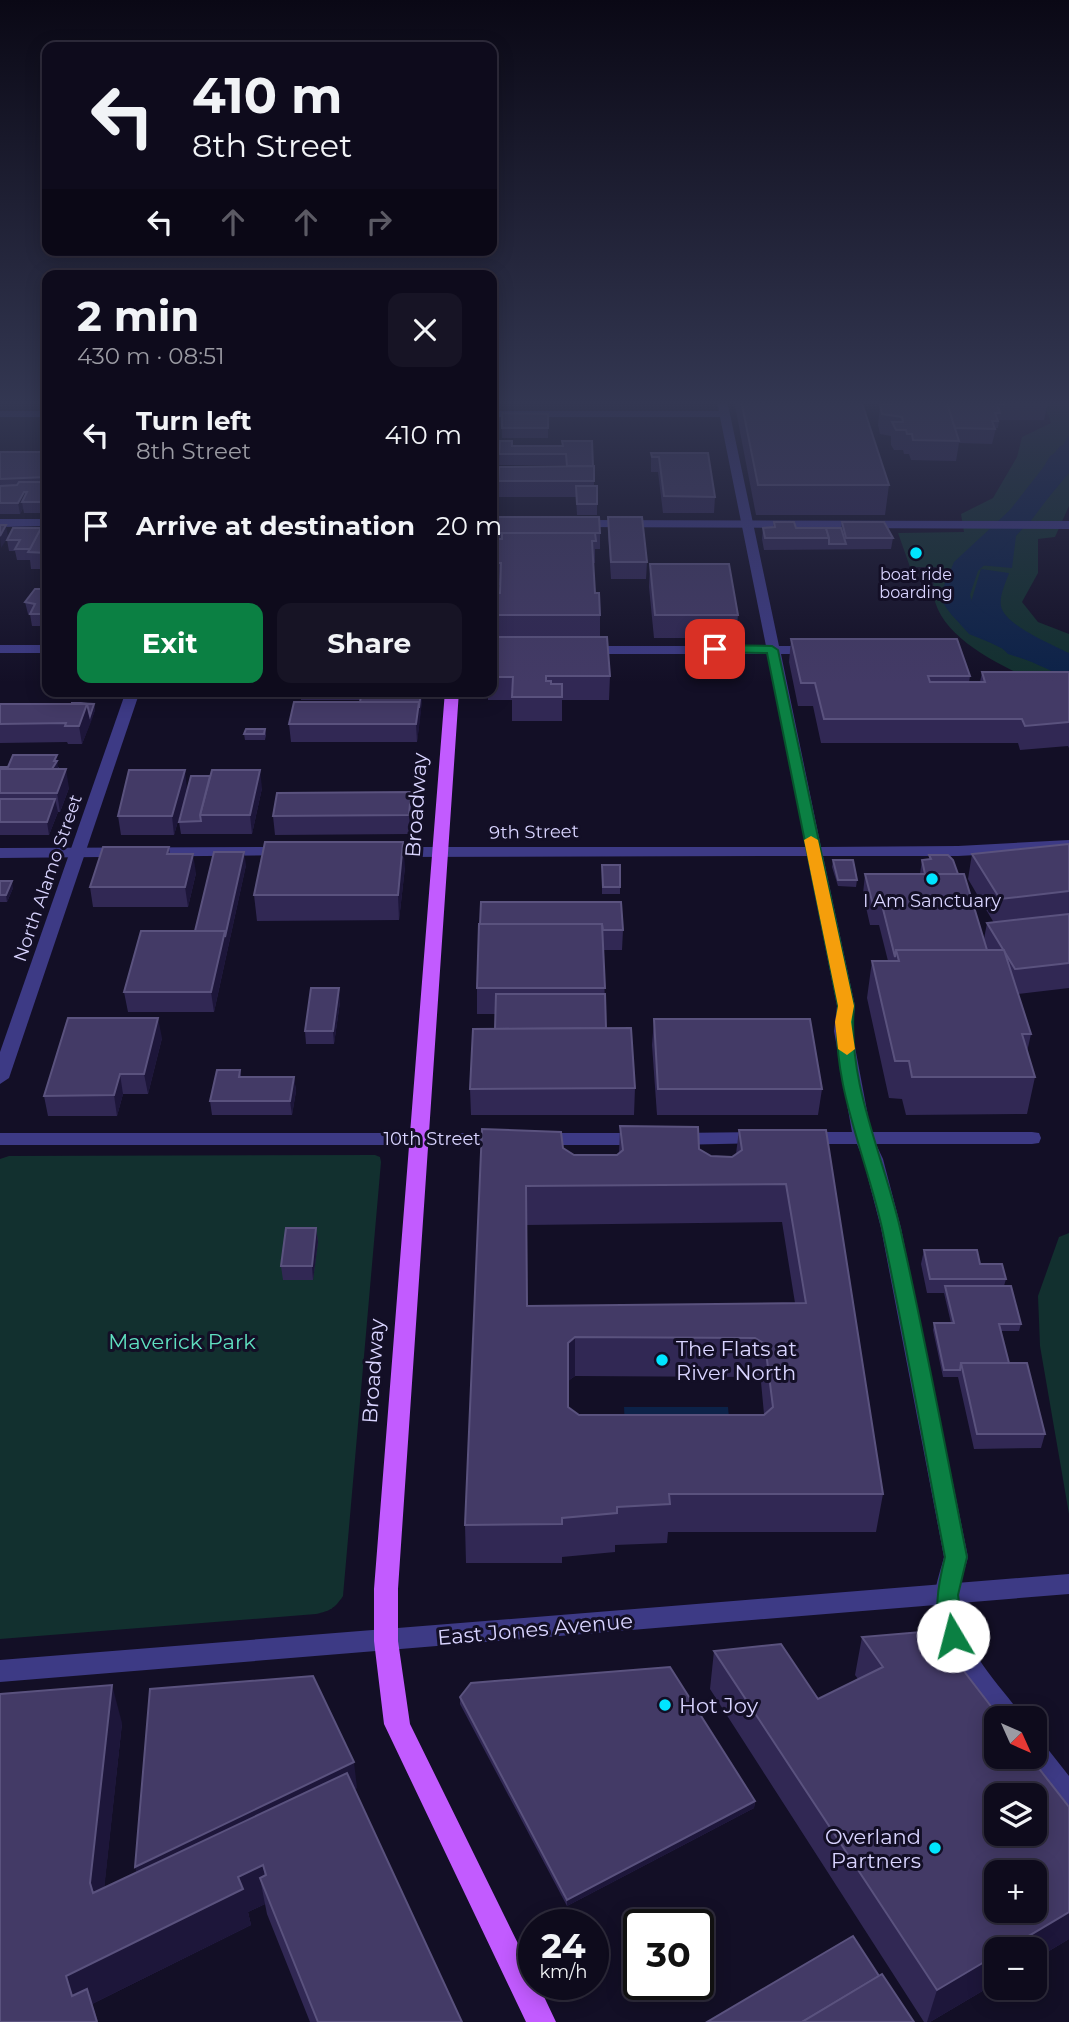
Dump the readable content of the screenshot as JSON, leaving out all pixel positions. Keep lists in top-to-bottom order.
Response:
{
  "streets": {
    "main road": ["Broadway"],
    "street": [
      "9th Street",
      "North Alamo Street",
      "10th Street",
      "East Jones Avenue"
    ]
  },
  "crossings": [
    ["Broadway", "9th Street"],
    ["Broadway", "10th Street"],
    ["Broadway", "East Jones Avenue"]
  ],
  "parks": ["Maverick Park"],
  "places": [
    "boat ride boarding",
    "I Am Sanctuary",
    "The Flats at River North",
    "Hot Joy",
    "Overland Partners"
  ],
  "north": "bottom right",
  "page": {
    "turn": ["410 m", "8th Street"],
    "heading": ["2 min", "430 m · 08:51"],
    "list": [
      {
        "name": "Turn left",
        "note": "8th Street",
        "value": "410 m"
      },
      {
        "name": "Arrive at destination",
        "value": "20 m"
      }
    ],
    "buttons": ["Exit", "Share"],
    "map_buttons": ["+", "−"],
    "speed": "24 km/h",
    "limit": "30"
  }
}
